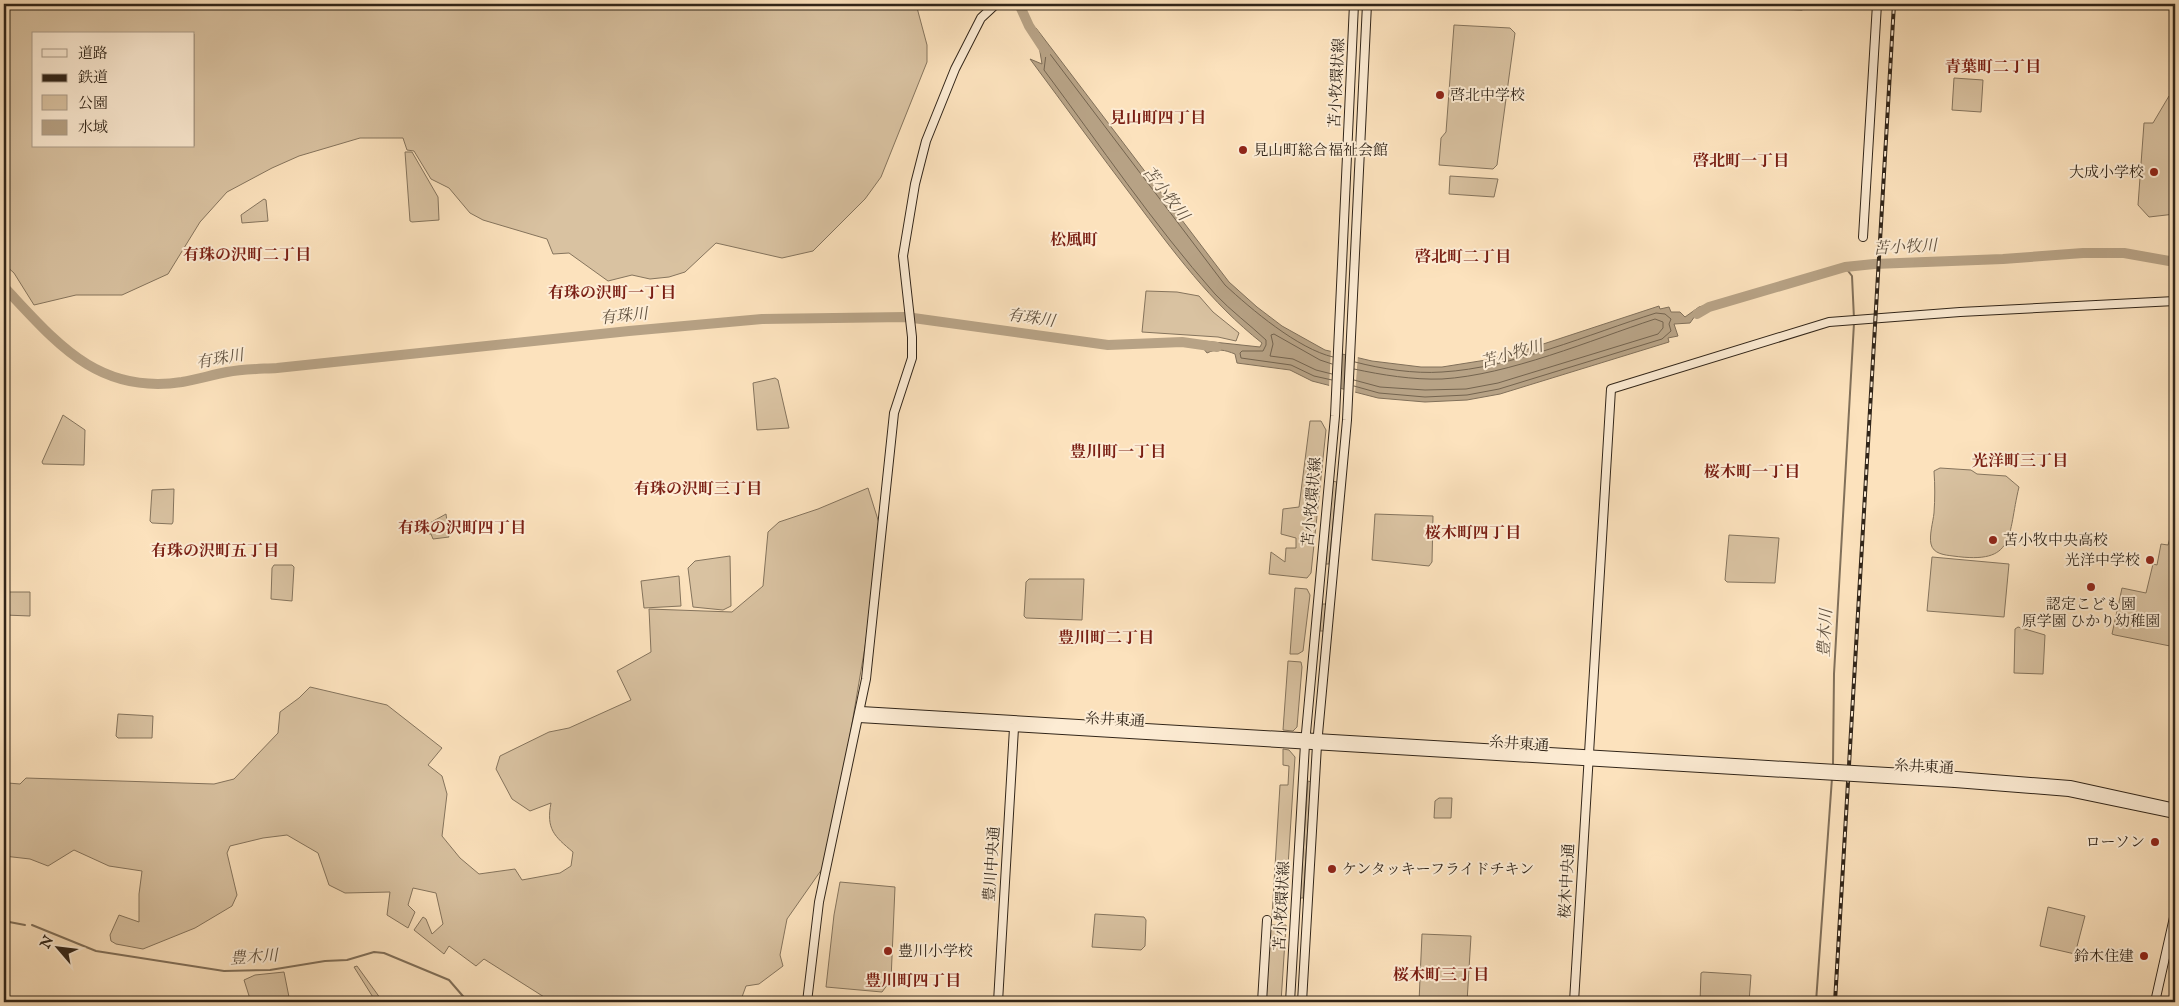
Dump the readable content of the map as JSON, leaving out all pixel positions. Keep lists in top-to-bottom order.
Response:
{
  "streets": {
    "street": [
      "苫小牧環状線",
      "糸井東通",
      "豊川中央通",
      "桜木中央通"
    ]
  },
  "crossings": [
    ["苫小牧環状線", "糸井東通"],
    ["糸井東通", "豊川中央通"],
    ["糸井東通", "桜木中央通"]
  ],
  "districts": [
    "青葉町二丁目",
    "見山町四丁目",
    "啓北町一丁目",
    "松風町",
    "有珠の沢町二丁目",
    "啓北町二丁目",
    "有珠の沢町一丁目",
    "豊川町一丁目",
    "光洋町三丁目",
    "桜木町一丁目",
    "有珠の沢町三丁目",
    "有珠の沢町四丁目",
    "桜木町四丁目",
    "有珠の沢町五丁目",
    "豊川町二丁目",
    "桜木町三丁目",
    "豊川町四丁目"
  ],
  "water": ["苫小牧川", "有珠川", "豊木川"],
  "places": [
    "啓北中学校",
    "見山町総合福祉会館",
    "大成小学校",
    "苫小牧中央高校",
    "光洋中学校",
    "認定こども園 原学園 ひかり幼稚園",
    "ローソン",
    "ケンタッキーフライドチキン",
    "豊川小学校",
    "鈴木住建"
  ],
  "legend": [
    "道路",
    "鉄道",
    "公園",
    "水域"
  ],
  "north": "top left"
}
